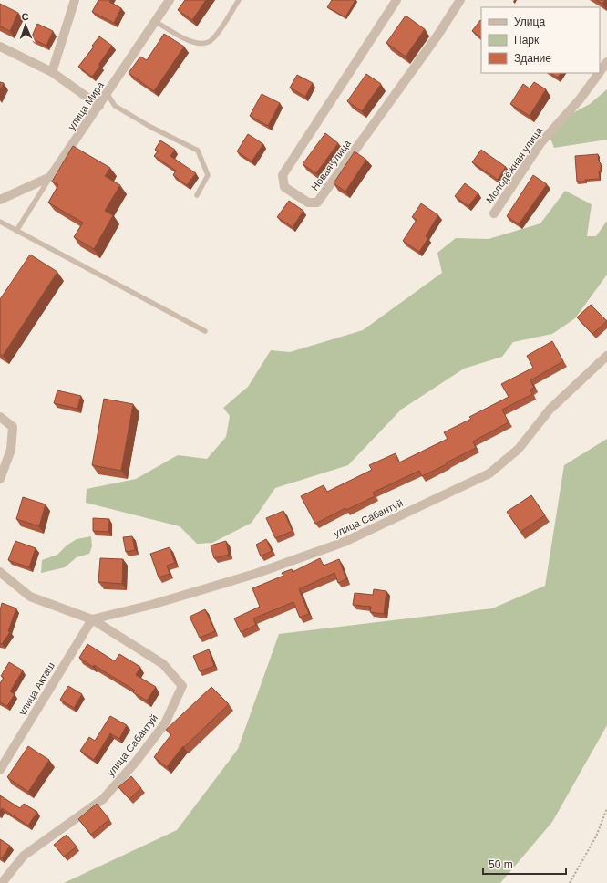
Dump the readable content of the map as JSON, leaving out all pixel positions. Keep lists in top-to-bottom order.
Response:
{
  "streets": {
    "street": [
      "улица Мира",
      "Новая улица",
      "Молодёжная улица",
      "улица Сабантуй",
      "улица Акташ"
    ]
  },
  "crossings": [
    ["улица Сабантуй", "улица Акташ"]
  ],
  "legend": ["Улица", "Парк", "Здание"],
  "scale_bar": "50 m",
  "north": "top"
}
